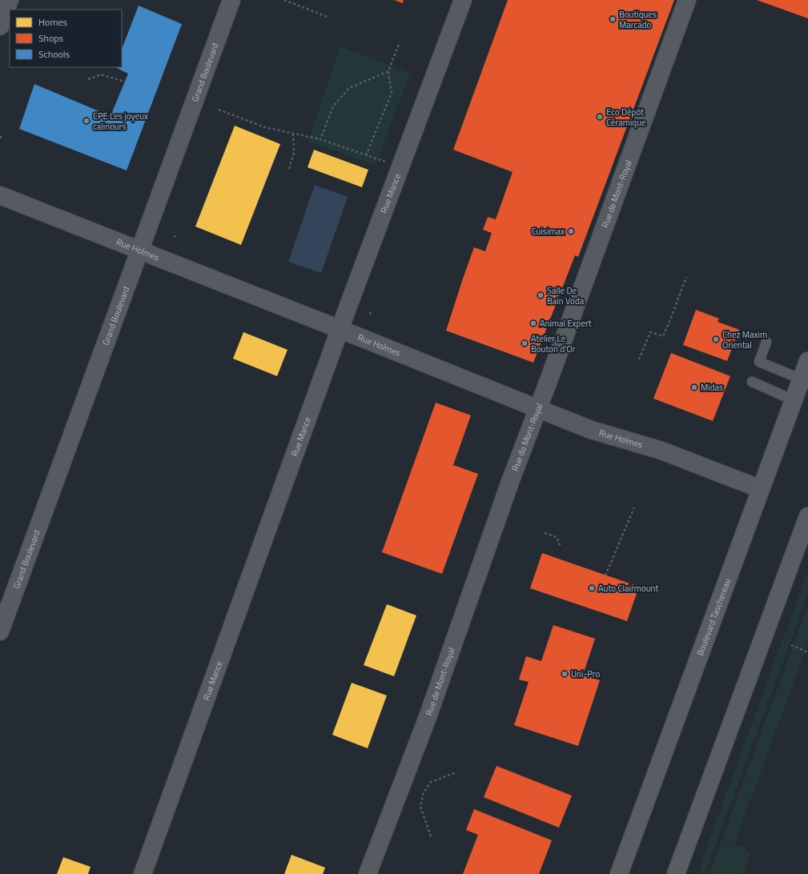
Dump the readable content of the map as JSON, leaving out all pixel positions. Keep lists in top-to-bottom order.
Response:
{
  "streets": {
    "main road": ["Boulevard Taschereau"],
    "street": [
      "Grand Boulevard",
      "Rue Mance",
      "Rue de Mont-Royal",
      "Rue Holmes"
    ]
  },
  "crossings": [
    ["Grand Boulevard", "Rue Holmes"],
    ["Rue Mance", "Rue Holmes"],
    ["Rue de Mont-Royal", "Rue Holmes"],
    ["Rue Holmes", "Boulevard Taschereau"]
  ],
  "places": [
    "Boutiques Marcado",
    "Eco Dépôt Céramique",
    "CPE Les joyeux calinours",
    "Cuisimax",
    "Salle De Bain Voda",
    "Animal Expert",
    "Chez Maxim Oriental",
    "Atelier Le Bouton d'Or",
    "Midas",
    "Auto Clairmount",
    "Uni-Pro"
  ],
  "legend": ["Homes", "Shops", "Schools"]
}
